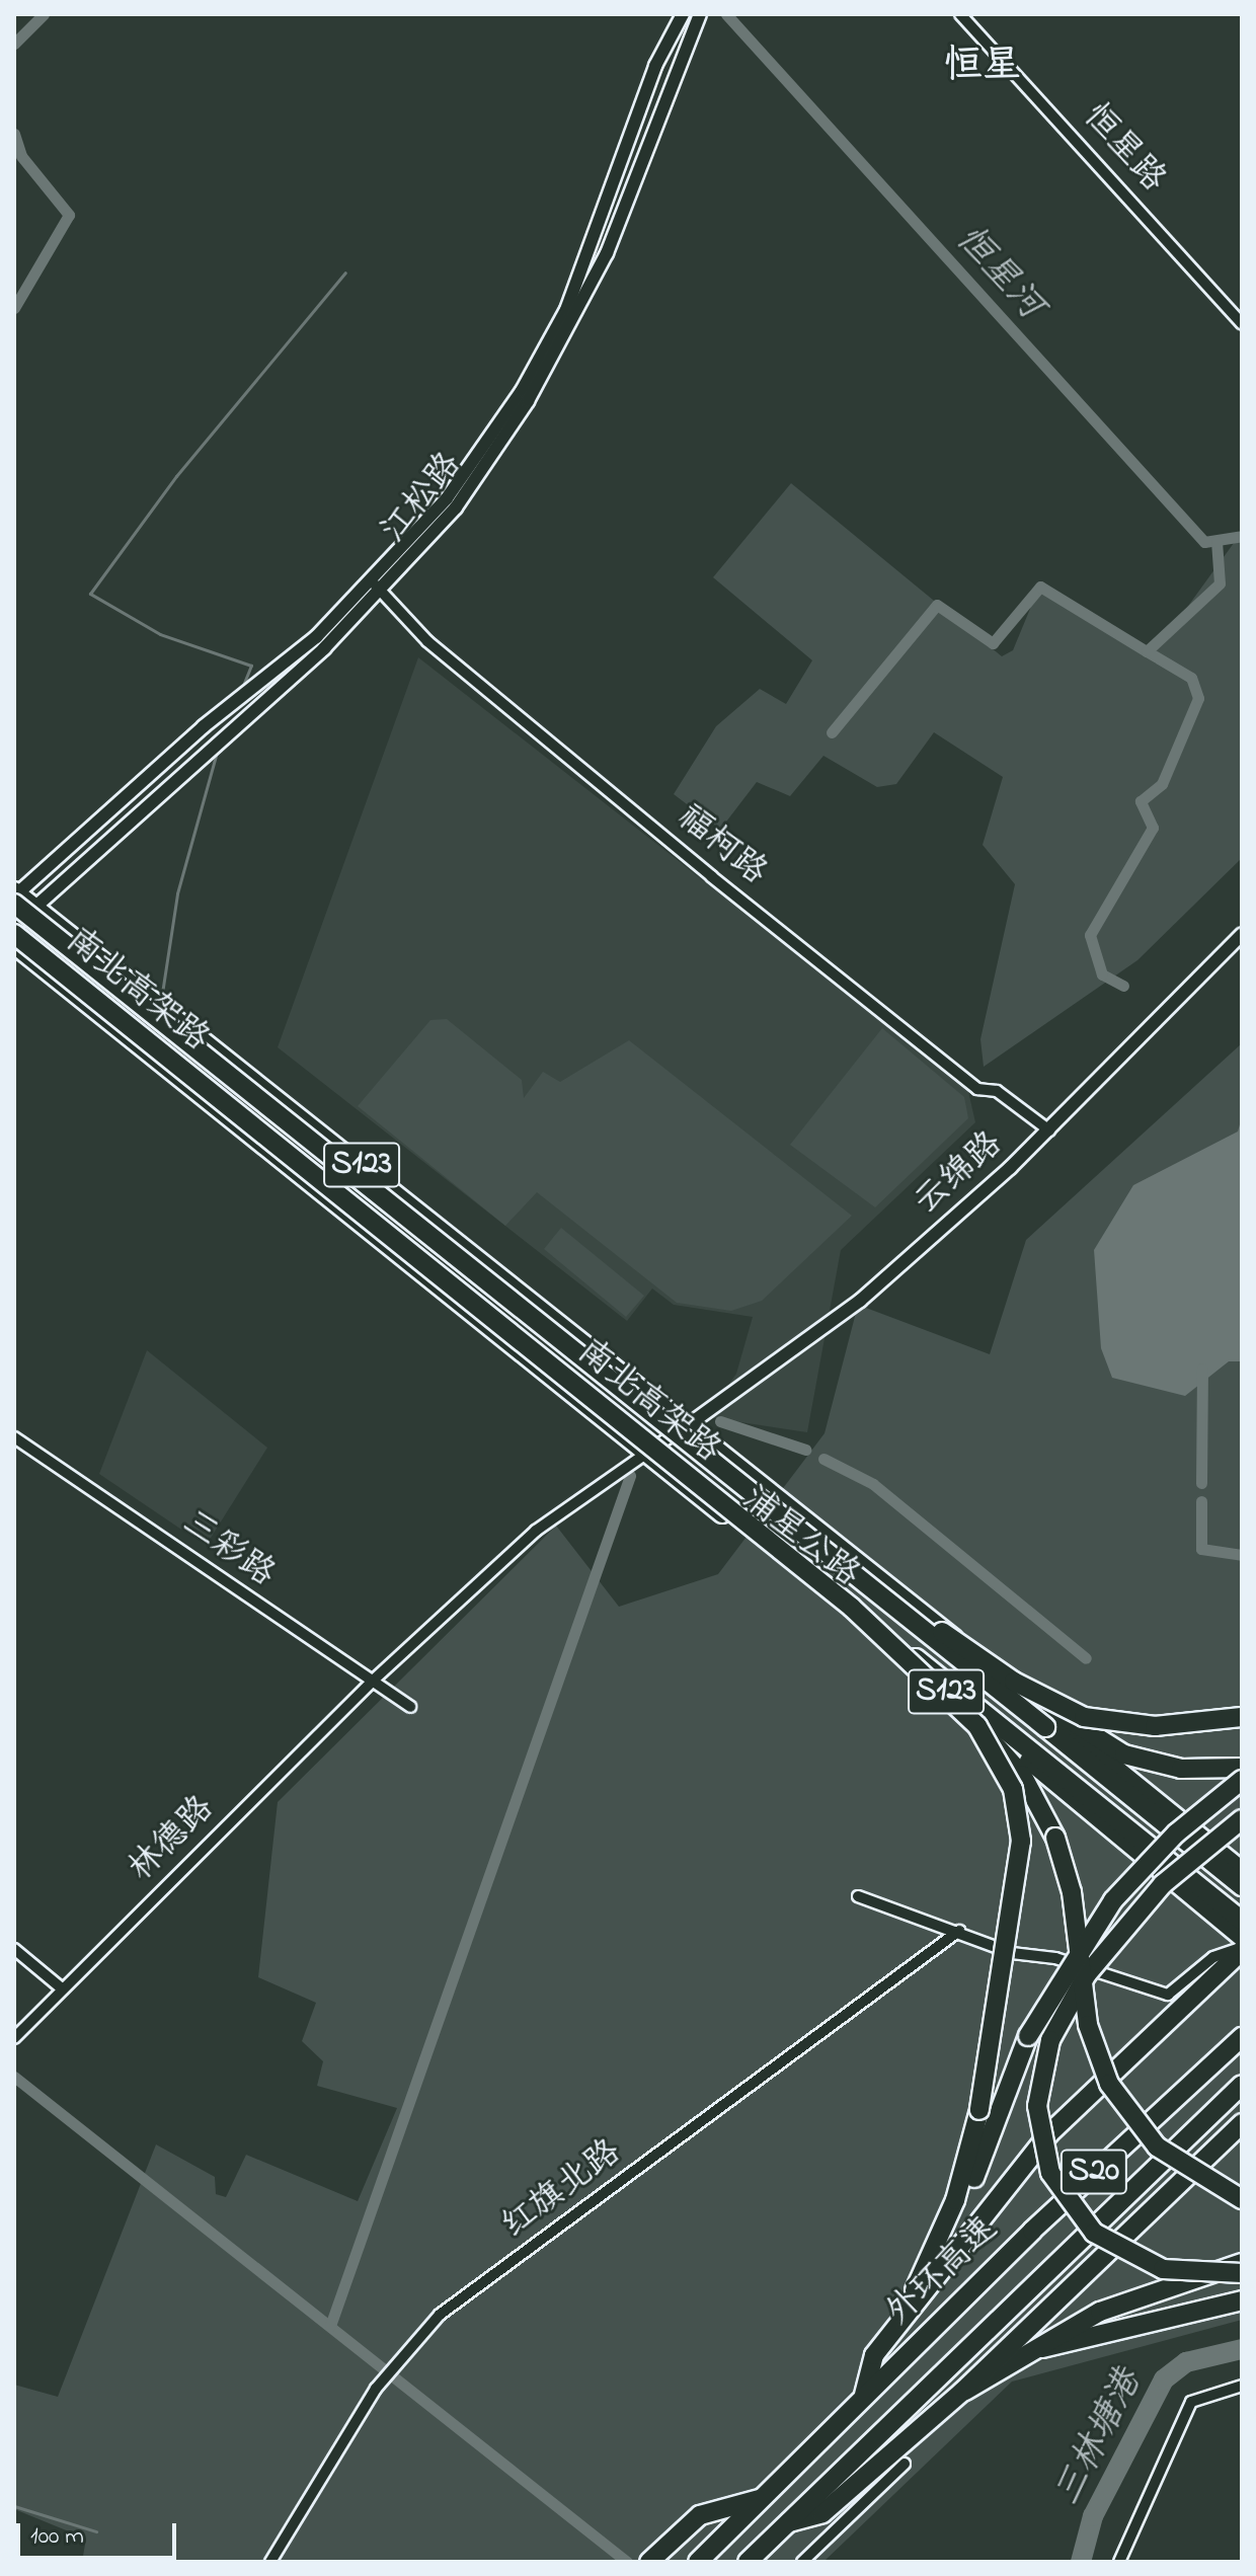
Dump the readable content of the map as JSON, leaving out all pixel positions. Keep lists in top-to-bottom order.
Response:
{
  "streets": {
    "highway": ["南北高架路", "S20", "外环高速"],
    "main road": ["S123", "浦星公路"],
    "street": [
      "恒星路",
      "江松路",
      "福柯路",
      "云绵路",
      "三彩路",
      "林德路",
      "红旗北路"
    ]
  },
  "crossings": [
    ["江松路", "福柯路"],
    ["江松路", "南北高架路"],
    ["江松路", "浦星公路"],
    ["福柯路", "云绵路"],
    ["南北高架路", "浦星公路"],
    ["云绵路", "浦星公路"],
    ["云绵路", "林德路"],
    ["浦星公路", "林德路"],
    ["三彩路", "林德路"]
  ],
  "districts": ["恒星"],
  "water": ["恒星河", "三林塘港"],
  "scale_bar": "100 m"
}
